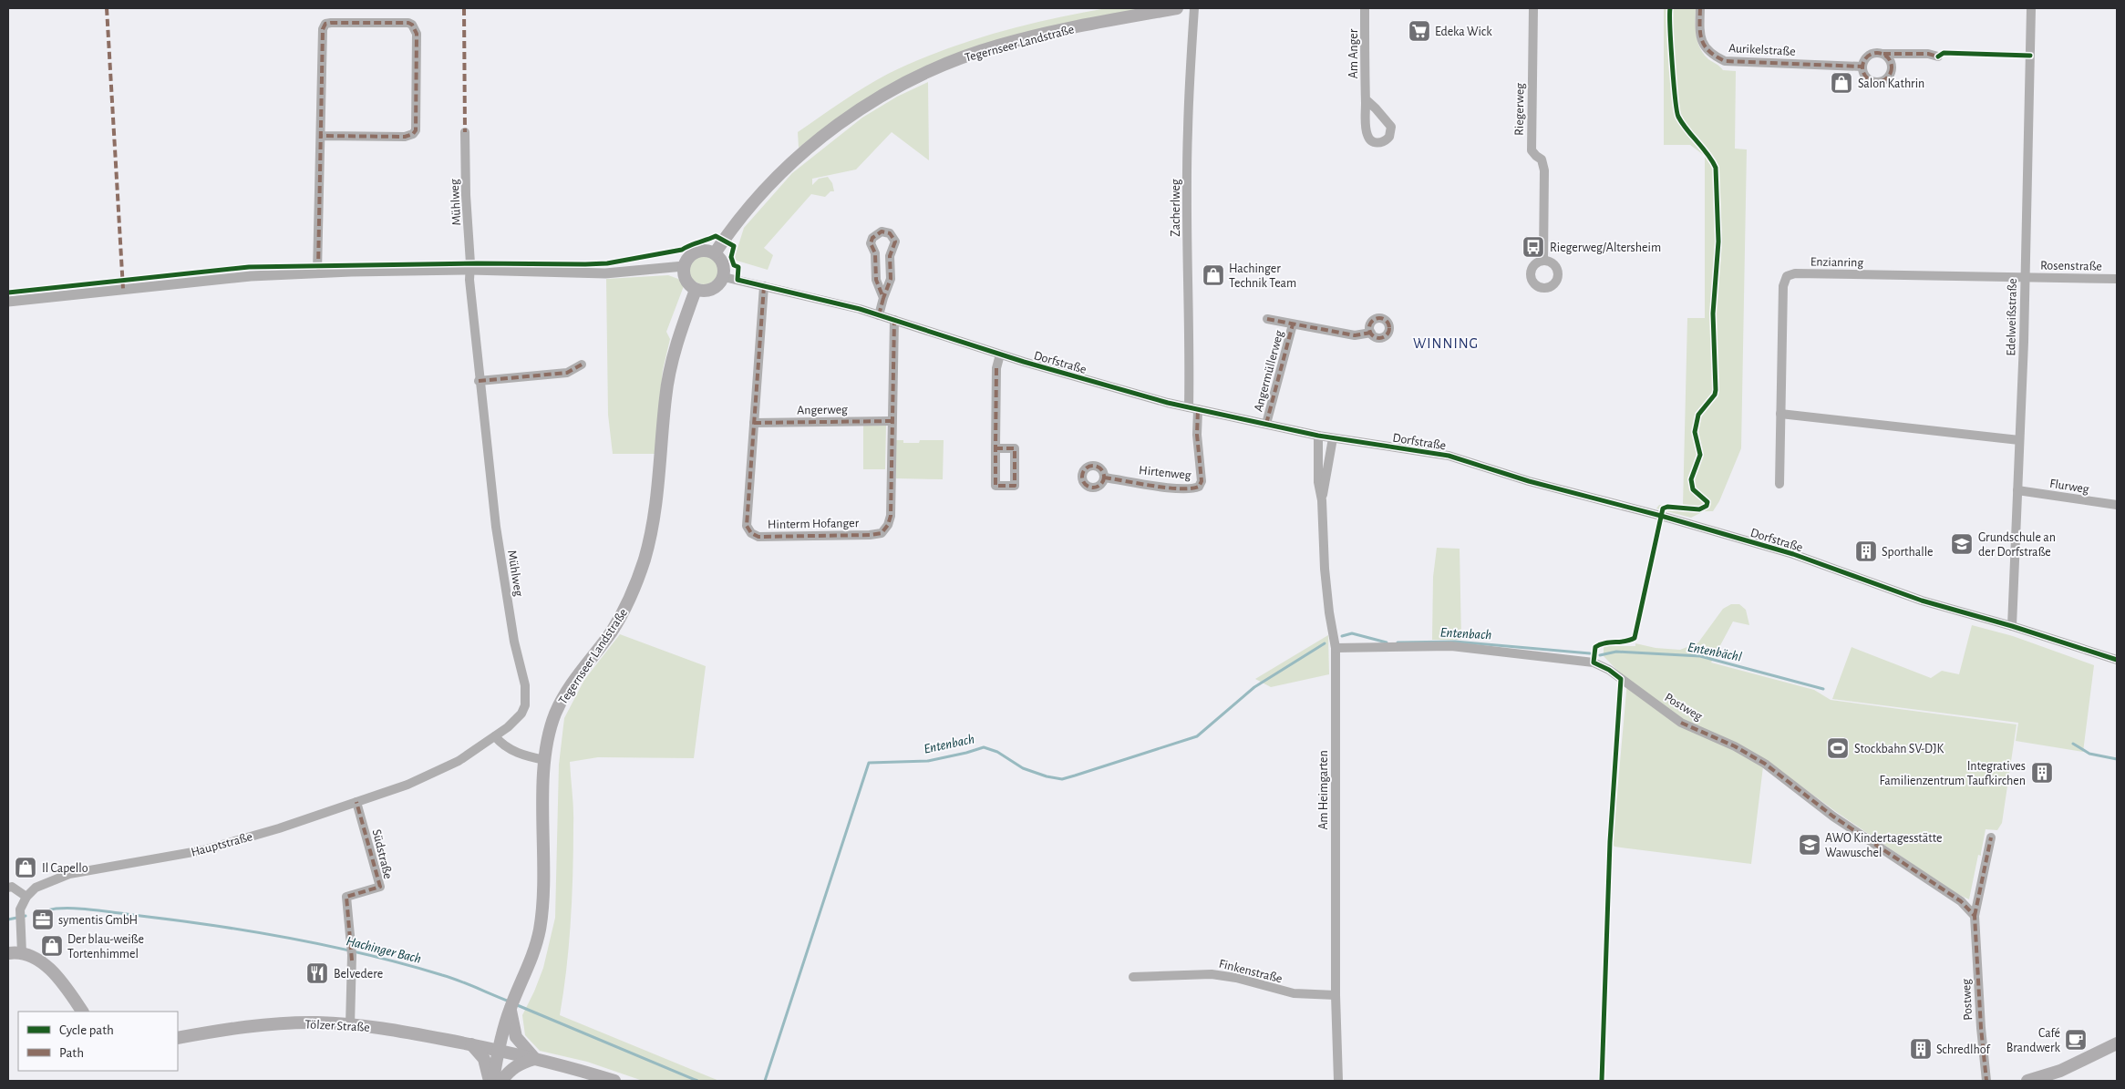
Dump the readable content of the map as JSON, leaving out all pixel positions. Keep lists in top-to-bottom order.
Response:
{
  "streets": {
    "main road": ["Tegernseer Landstraße", "Tölzer Straße"],
    "street": [
      "Aurikelstraße",
      "Am Anger",
      "Riegerweg",
      "Mühlweg",
      "Zacherlweg",
      "Enzianring",
      "Rosenstraße",
      "Edelweißstraße",
      "Dorfstraße",
      "Angermüllerweg",
      "Angerweg",
      "Hirtenweg",
      "Flurweg",
      "Hinterm Hofanger",
      "Postweg",
      "Am Heimgarten",
      "Hauptstraße",
      "Südstraße",
      "Finkenstraße"
    ]
  },
  "crossings": [
    ["Tegernseer Landstraße", "Dorfstraße"],
    ["Tegernseer Landstraße", "Tölzer Straße"],
    ["Mühlweg", "Hauptstraße"],
    ["Zacherlweg", "Dorfstraße"],
    ["Zacherlweg", "Hirtenweg"],
    ["Enzianring", "Rosenstraße"],
    ["Enzianring", "Edelweißstraße"],
    ["Rosenstraße", "Edelweißstraße"],
    ["Edelweißstraße", "Dorfstraße"],
    ["Edelweißstraße", "Flurweg"],
    ["Dorfstraße", "Angermüllerweg"],
    ["Dorfstraße", "Hirtenweg"],
    ["Dorfstraße", "Hinterm Hofanger"],
    ["Dorfstraße", "Am Heimgarten"],
    ["Angerweg", "Hinterm Hofanger"],
    ["Postweg", "Am Heimgarten"],
    ["Am Heimgarten", "Finkenstraße"],
    ["Hauptstraße", "Südstraße"],
    ["Südstraße", "Tölzer Straße"]
  ],
  "districts": ["WINNING"],
  "water": ["Entenbach", "Entenbächl", "Hachinger Bach"],
  "places": {
    "supermarket": ["Edeka Wick"],
    "shop": [
      "Salon Kathrin",
      "Hachinger Technik Team",
      "Il Capello",
      "Der blau-weiße Tortenhimmel"
    ],
    "bus stop": ["Riegerweg/Altersheim"],
    "school or university": ["Grundschule an der Dorfstraße", "AWO Kindertagesstätte Wawuschel"],
    "building": ["Sporthalle", "Integratives Familienzentrum Taufkirchen", "Schredlhof"],
    "sports": ["Stockbahn SV-DJK"],
    "office": ["symentis GmbH"],
    "restaurant": ["Belvedere"],
    "cafe": ["Café Brandwerk"]
  },
  "legend": ["Cycle path", "Path"]
}
